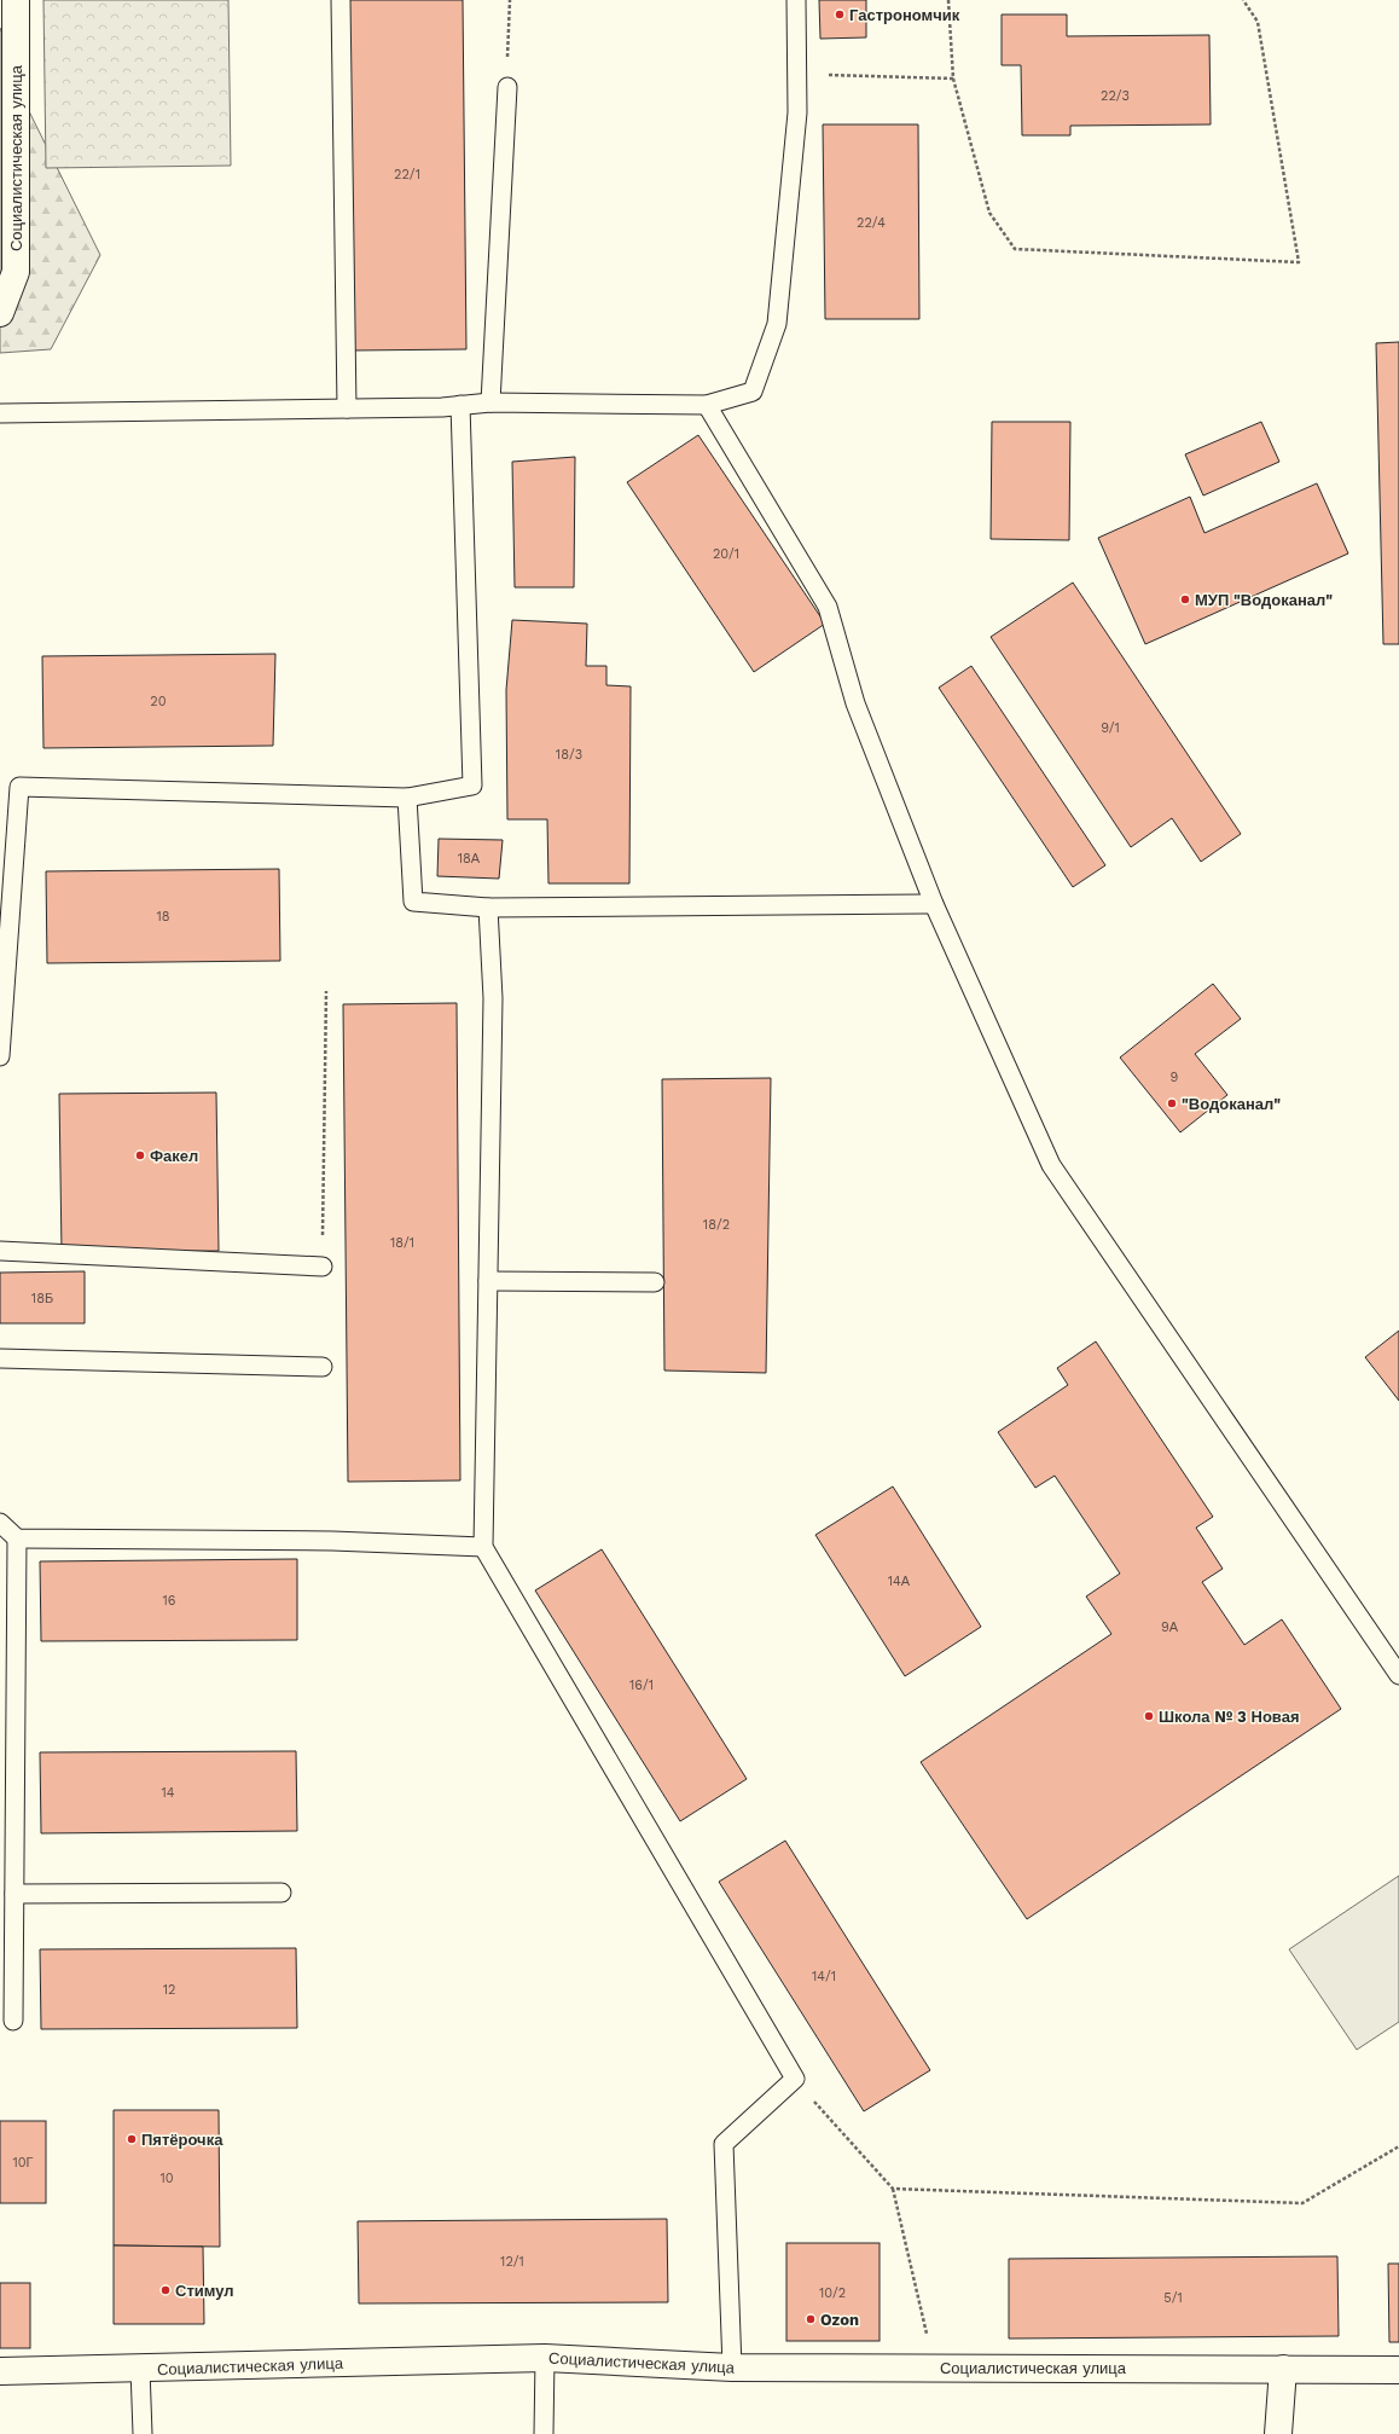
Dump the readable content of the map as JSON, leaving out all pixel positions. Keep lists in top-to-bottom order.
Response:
{
  "streets": {
    "street": ["Социалистическая улица"]
  },
  "places": [
    "Гастрономчик",
    "МУП \"Водоканал\"",
    "\"Водоканал\"",
    "Факел",
    "Школа № 3 Новая",
    "Пятёрочка",
    "Стимул",
    "Ozon"
  ],
  "house_numbers": [
    "22/3",
    "22/1",
    "22/4",
    "20/1",
    "20",
    "9/1",
    "18/3",
    "18А",
    "18",
    "9",
    "18/2",
    "18/1",
    "18Б",
    "14А",
    "16",
    "9А",
    "16/1",
    "14",
    "14/1",
    "12",
    "10Г",
    "10",
    "12/1",
    "10/2",
    "5/1"
  ]
}
